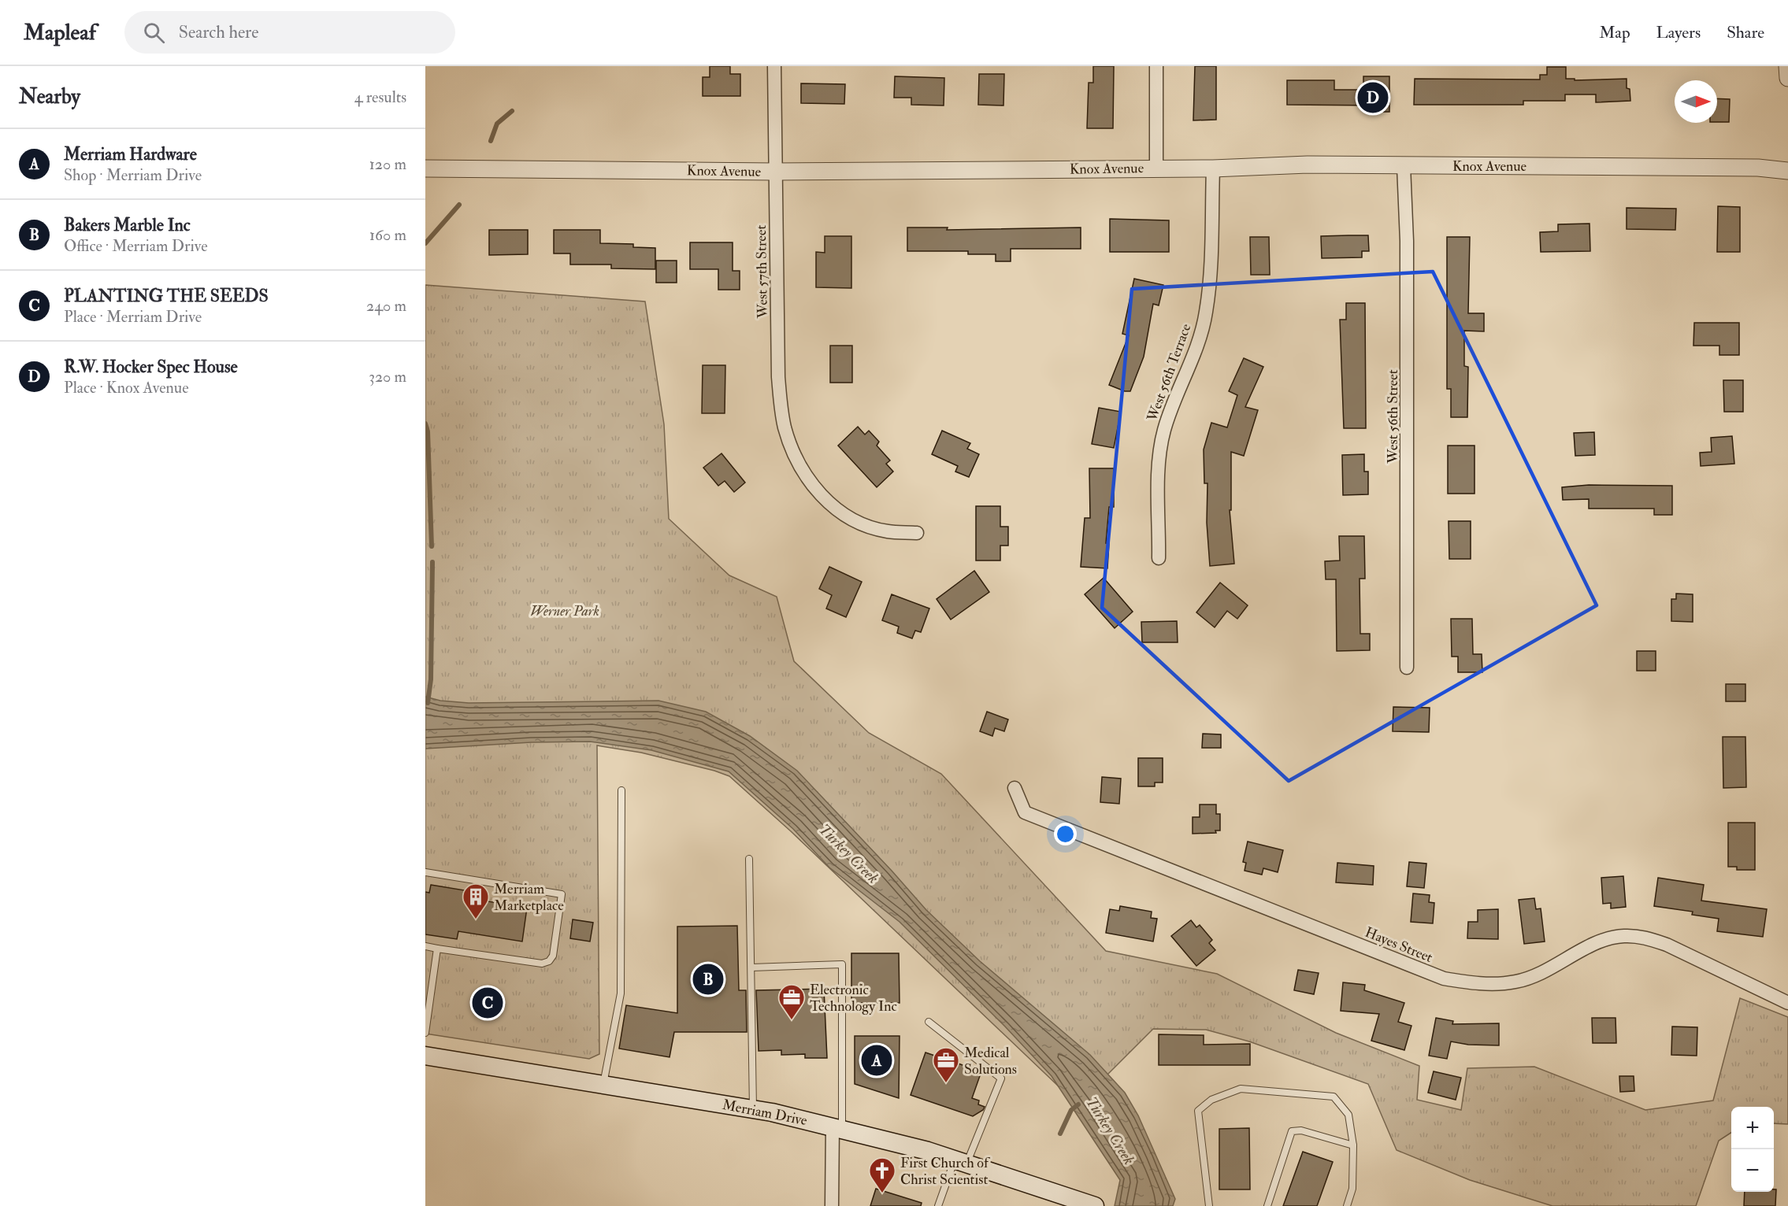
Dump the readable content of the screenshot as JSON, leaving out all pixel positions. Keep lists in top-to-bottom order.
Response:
{
  "streets": {
    "main road": ["Merriam Drive"],
    "street": [
      "Knox Avenue",
      "West 57th Street",
      "West 56th Terrace",
      "West 56th Street",
      "Hayes Street"
    ]
  },
  "crossings": [
    ["Knox Avenue", "West 57th Street"],
    ["Knox Avenue", "West 56th Terrace"],
    ["Knox Avenue", "West 56th Street"]
  ],
  "water": ["Turkey Creek"],
  "parks": ["Werner Park"],
  "places": {
    "building": ["Merriam Marketplace"],
    "office": ["Electronic Technology Inc", "Medical Solutions"],
    "church": ["First Church of Christ Scientist"]
  },
  "north": "right",
  "page": {
    "header": "Mapleaf",
    "search": "Search here",
    "nav": ["Map", "Layers", "Share"],
    "heading": ["Nearby", "4 results"],
    "pins": [
      "D",
      "B",
      "C",
      "A"
    ],
    "list": [
      {
        "mark": "A",
        "name": "Merriam Hardware",
        "note": "Shop · Merriam Drive",
        "value": "120 m"
      },
      {
        "mark": "B",
        "name": "Bakers Marble Inc",
        "note": "Office · Merriam Drive",
        "value": "160 m"
      },
      {
        "mark": "C",
        "name": "PLANTING THE SEEDS",
        "note": "Place · Merriam Drive",
        "value": "240 m"
      },
      {
        "mark": "D",
        "name": "R.W. Hocker Spec House",
        "note": "Place · Knox Avenue",
        "value": "320 m"
      }
    ],
    "map_buttons": ["+", "−"]
  }
}
